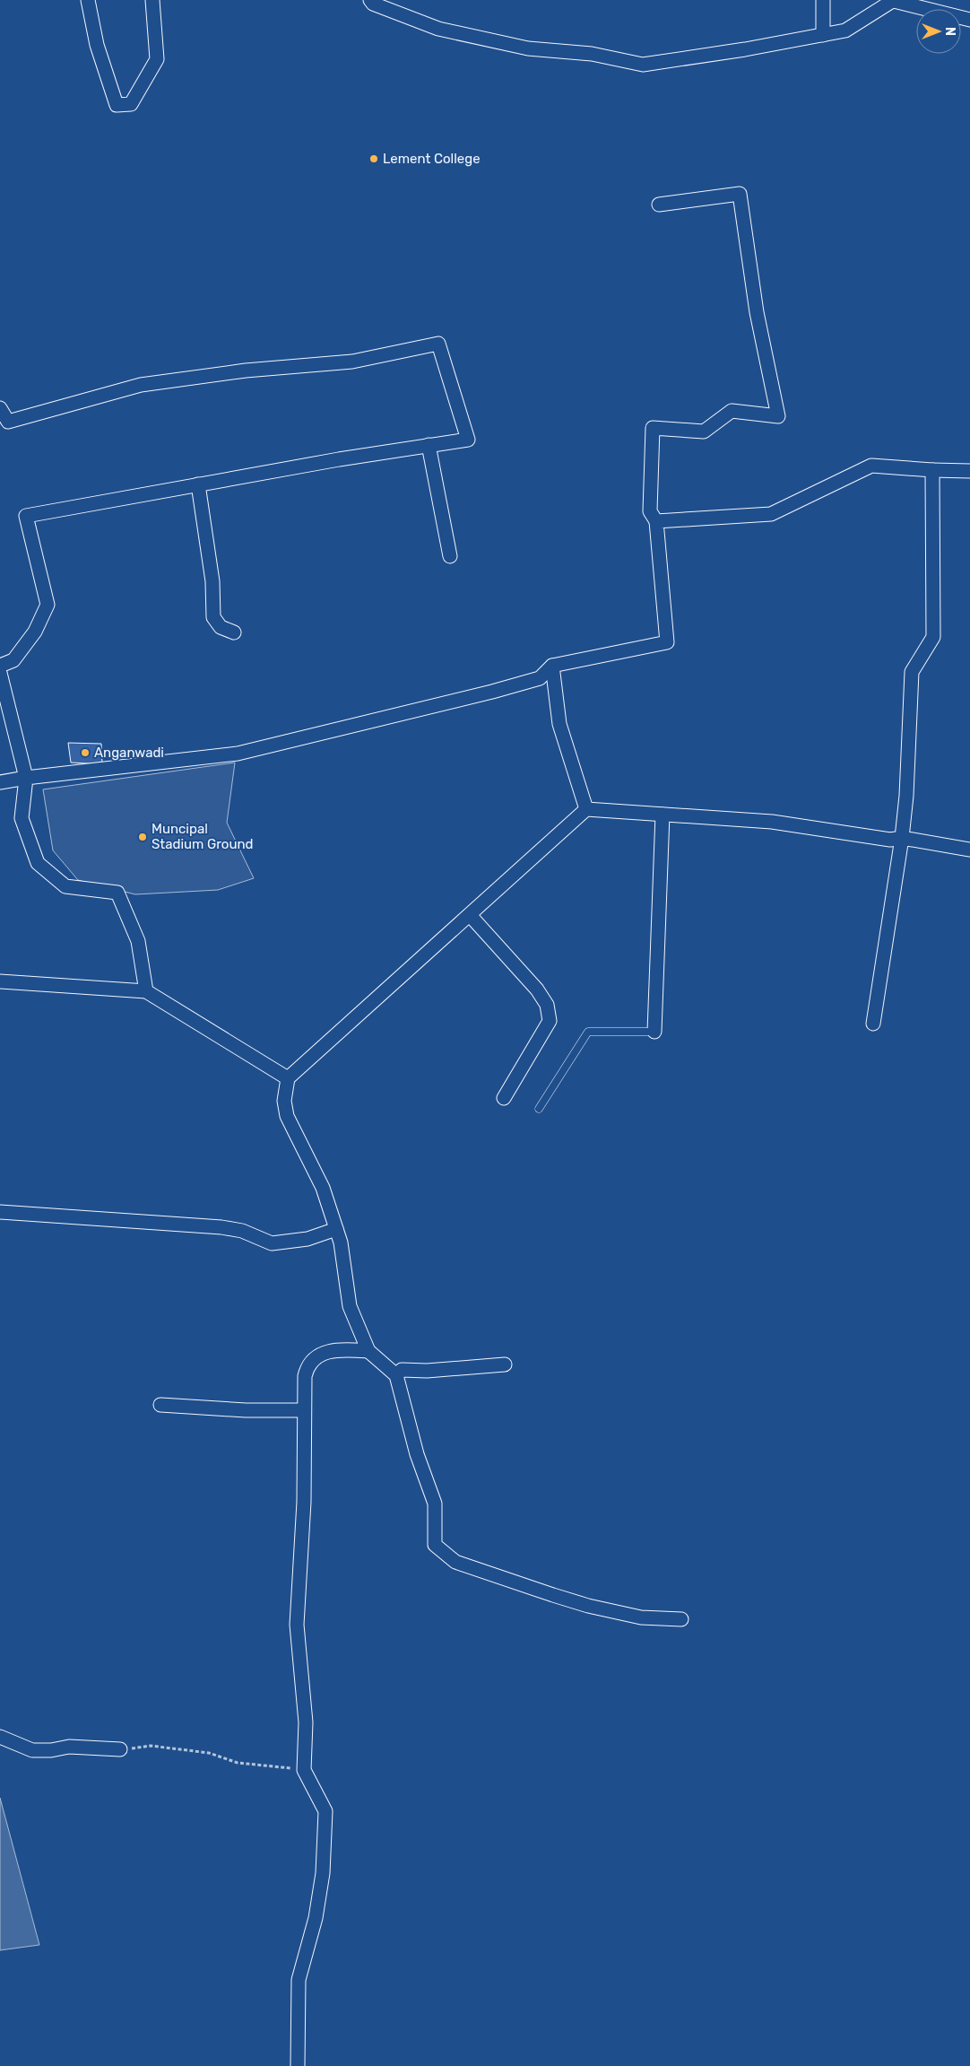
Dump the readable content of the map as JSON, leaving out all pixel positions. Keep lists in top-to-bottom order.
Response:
{
  "places": ["Lement College", "Anganwadi", "Muncipal Stadium Ground"],
  "north": "right"
}
